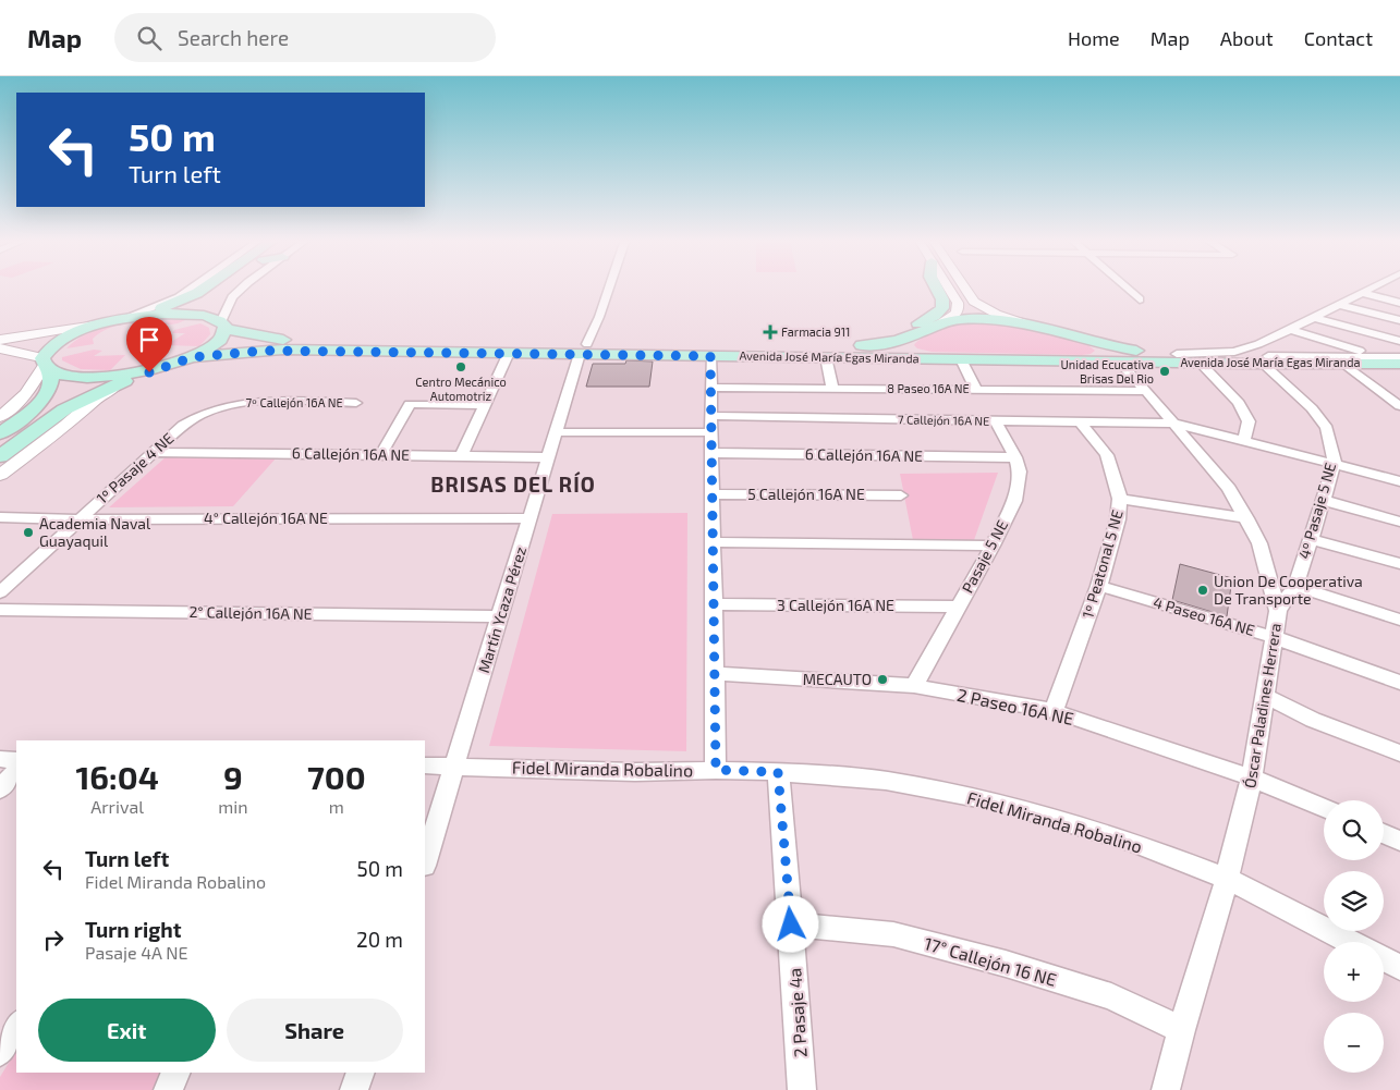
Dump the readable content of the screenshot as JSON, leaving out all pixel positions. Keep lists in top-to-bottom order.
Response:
{
  "streets": {
    "main road": ["Avenida José María Egas Miranda"],
    "street": [
      "8 Paseo 16A NE",
      "7º Callejón 16A NE",
      "7 Callejón 16A NE",
      "6 Callejón 16A NE",
      "1º Pasaje 4 NE",
      "5 Callejón 16A NE",
      "4º Pasaje 5 NE",
      "4° Callejón 16A NE",
      "Pasaje 5 NE",
      "1º Peatonal 5 NE",
      "3 Callejón 16A NE",
      "Martín Ycaza Pérez",
      "2° Callejón 16A NE",
      "4 Paseo 16A NE",
      "Óscar Paladines Herrera",
      "2 Paseo 16A NE",
      "Fidel Miranda Robalino",
      "17° Callejón 16 NE",
      "2 Pasaje 4a"
    ]
  },
  "crossings": [
    ["Avenida José María Egas Miranda", "4º Pasaje 5 NE"],
    ["Avenida José María Egas Miranda", "Martín Ycaza Pérez"],
    ["Avenida José María Egas Miranda", "Óscar Paladines Herrera"],
    ["8 Paseo 16A NE", "Óscar Paladines Herrera"],
    ["7º Callejón 16A NE", "1º Pasaje 4 NE"],
    ["7 Callejón 16A NE", "Pasaje 5 NE"],
    ["7 Callejón 16A NE", "1º Peatonal 5 NE"],
    ["7 Callejón 16A NE", "Martín Ycaza Pérez"],
    ["7 Callejón 16A NE", "Óscar Paladines Herrera"],
    ["6 Callejón 16A NE", "1º Pasaje 4 NE"],
    ["6 Callejón 16A NE", "Pasaje 5 NE"],
    ["6 Callejón 16A NE", "Martín Ycaza Pérez"],
    ["1º Pasaje 4 NE", "4° Callejón 16A NE"],
    ["4º Pasaje 5 NE", "Óscar Paladines Herrera"],
    ["4° Callejón 16A NE", "Martín Ycaza Pérez"],
    ["Pasaje 5 NE", "3 Callejón 16A NE"],
    ["Pasaje 5 NE", "2 Paseo 16A NE"],
    ["1º Peatonal 5 NE", "4 Paseo 16A NE"],
    ["1º Peatonal 5 NE", "2 Paseo 16A NE"],
    ["Martín Ycaza Pérez", "2° Callejón 16A NE"],
    ["Martín Ycaza Pérez", "Fidel Miranda Robalino"],
    ["4 Paseo 16A NE", "Óscar Paladines Herrera"],
    ["Óscar Paladines Herrera", "2 Paseo 16A NE"],
    ["Óscar Paladines Herrera", "Fidel Miranda Robalino"],
    ["Óscar Paladines Herrera", "17° Callejón 16 NE"],
    ["Fidel Miranda Robalino", "2 Pasaje 4a"],
    ["17° Callejón 16 NE", "2 Pasaje 4a"]
  ],
  "districts": ["BRISAS DEL RÍO"],
  "places": {
    "health": ["Farmacia 911"],
    "other": [
      "Centro Mecánico Automotriz",
      "Unidad Ecucativa Brisas Del Rio",
      "Academia Naval Guayaquil",
      "Union De Cooperativa De Transporte",
      "MECAUTO"
    ]
  },
  "page": {
    "header": "Map",
    "search": "Search here",
    "nav": [
      "Home",
      "Map",
      "About",
      "Contact"
    ],
    "turn": ["50 m", "Turn left"],
    "eta": [
      "16:04",
      "Arrival",
      "9",
      "min",
      "700",
      "m"
    ],
    "map_buttons": ["+", "−"],
    "list": [
      {
        "name": "Turn left",
        "note": "Fidel Miranda Robalino",
        "value": "50 m"
      },
      {
        "name": "Turn right",
        "note": "Pasaje 4A NE",
        "value": "20 m"
      }
    ],
    "buttons": ["Exit", "Share"]
  }
}
